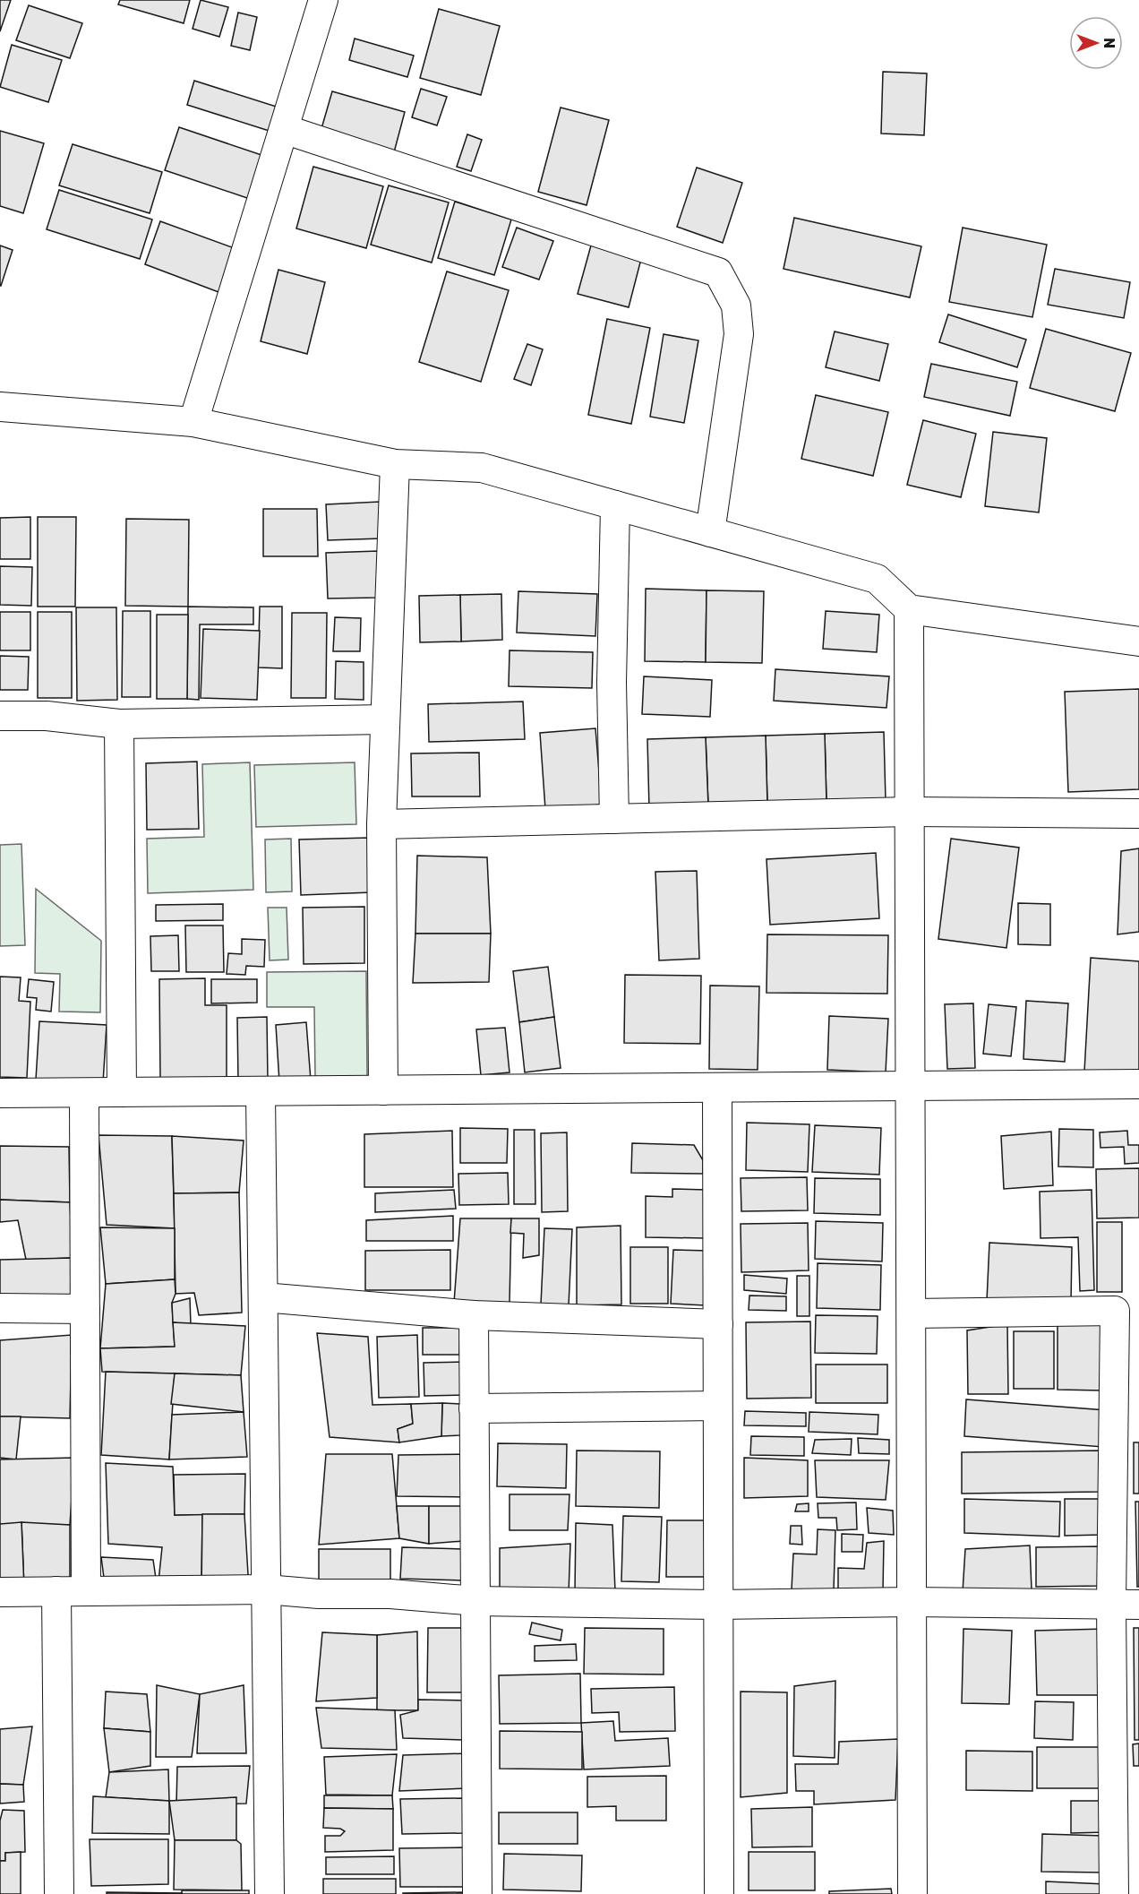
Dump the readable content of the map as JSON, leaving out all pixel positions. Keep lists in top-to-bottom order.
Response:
{
  "north": "right"
}
